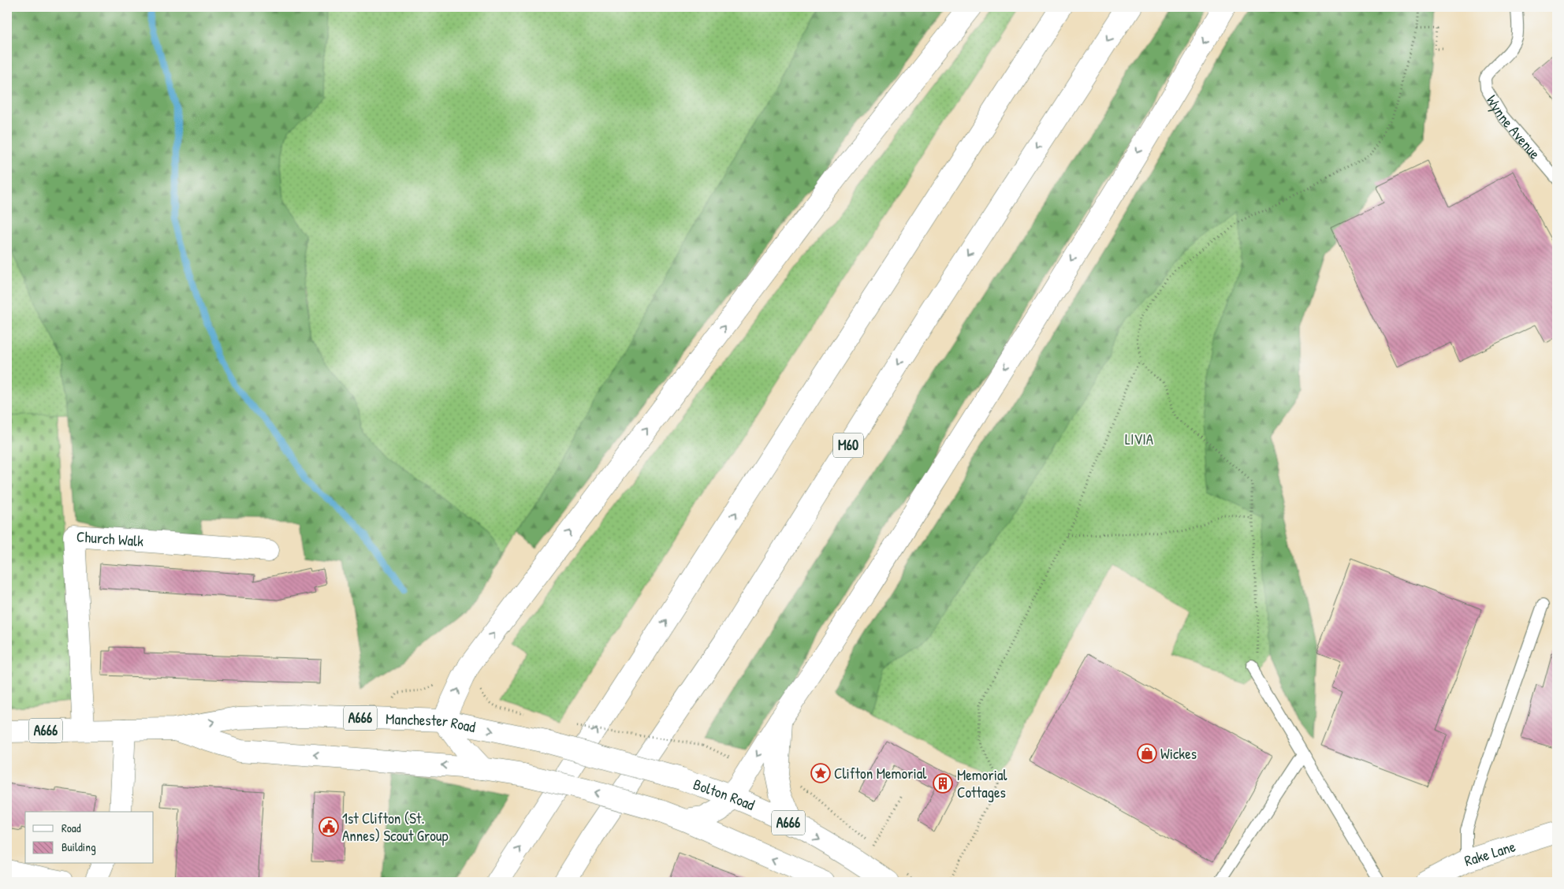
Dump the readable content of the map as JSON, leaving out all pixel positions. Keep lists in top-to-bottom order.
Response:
{
  "streets": {
    "main road": [
      "M60",
      "Church Walk",
      "A666",
      "Manchester Road",
      "Bolton Road",
      "Rake Lane"
    ],
    "lane": ["Wynne Avenue"]
  },
  "crossings": [
    ["Church Walk", "Manchester Road"],
    ["A666", "Manchester Road"],
    ["Manchester Road", "Bolton Road"]
  ],
  "parks": ["LIVIA"],
  "places": {
    "shop": ["Wickes"],
    "place": ["Clifton Memorial"],
    "building": ["Memorial Cottages"],
    "public building": ["1st Clifton (St. Annes) Scout Group"]
  },
  "legend": ["Road", "Building"]
}
